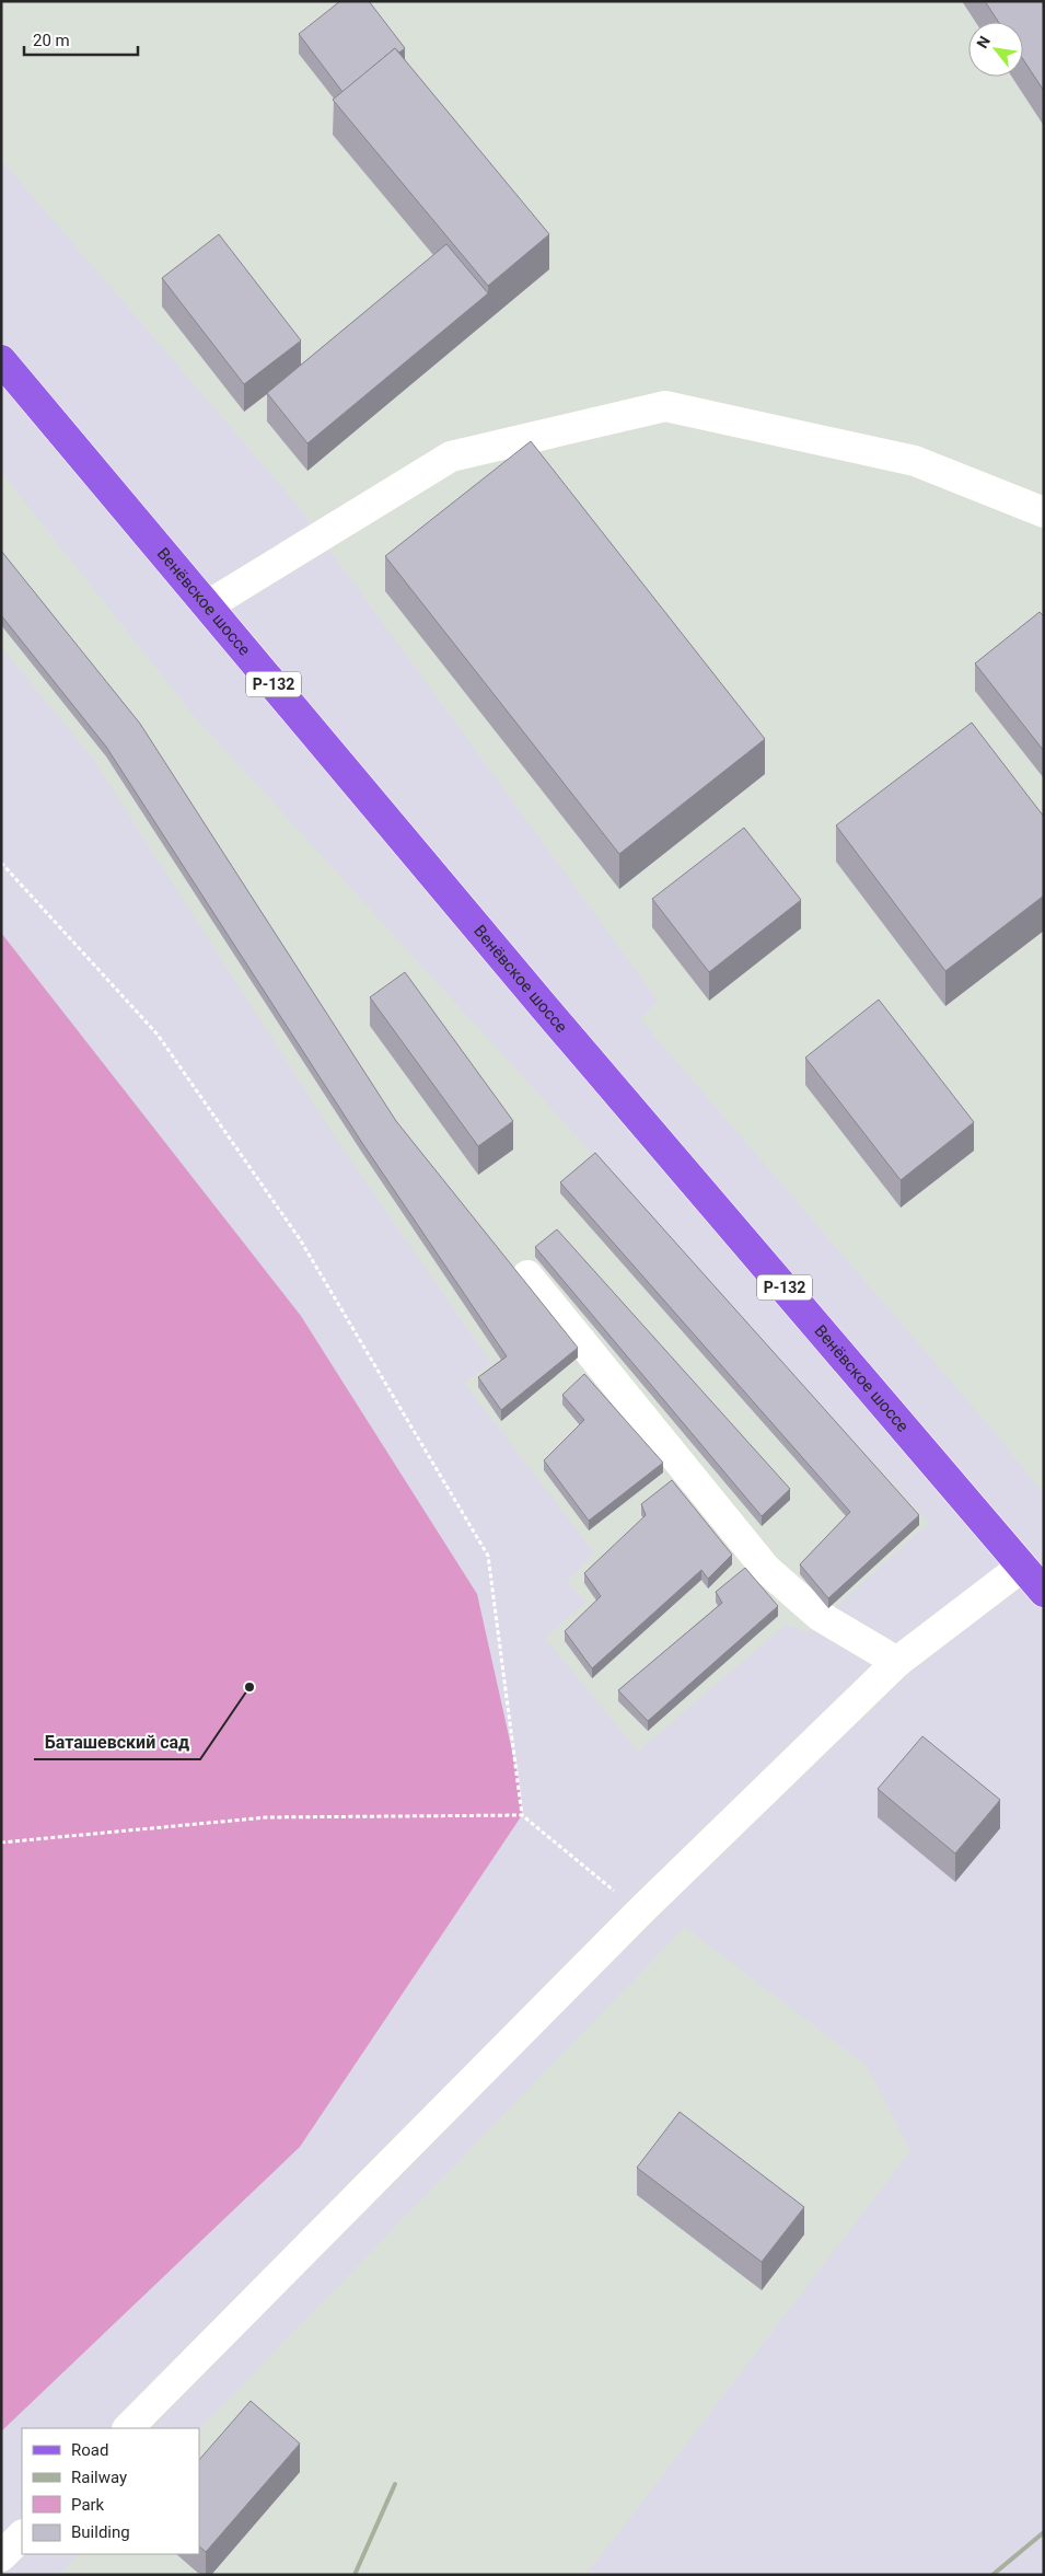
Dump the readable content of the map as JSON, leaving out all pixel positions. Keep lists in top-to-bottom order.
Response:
{
  "streets": {
    "main road": ["Венёвское шоссе", "Р-132"]
  },
  "places": ["Баташевский сад"],
  "legend": [
    "Road",
    "Railway",
    "Park",
    "Building"
  ],
  "scale_bar": "20 m",
  "north": "top left"
}
